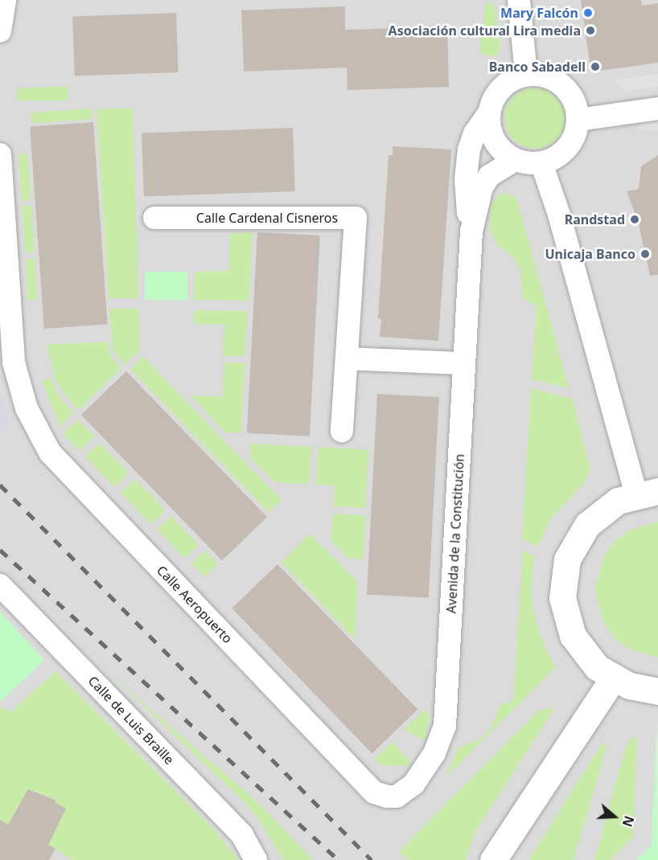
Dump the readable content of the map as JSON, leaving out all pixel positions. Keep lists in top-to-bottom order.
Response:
{
  "streets": {
    "street": [
      "Calle Cardenal Cisneros",
      "Avenida de la Constitución",
      "Calle Aeropuerto",
      "Calle de Luis Braille"
    ]
  },
  "crossings": [
    ["Avenida de la Constitución", "Calle Aeropuerto"]
  ],
  "places": [
    "Mary Falcón",
    "Asociación cultural Lira media",
    "Banco Sabadell",
    "Randstad",
    "Unicaja Banco"
  ],
  "north": "right"
}
